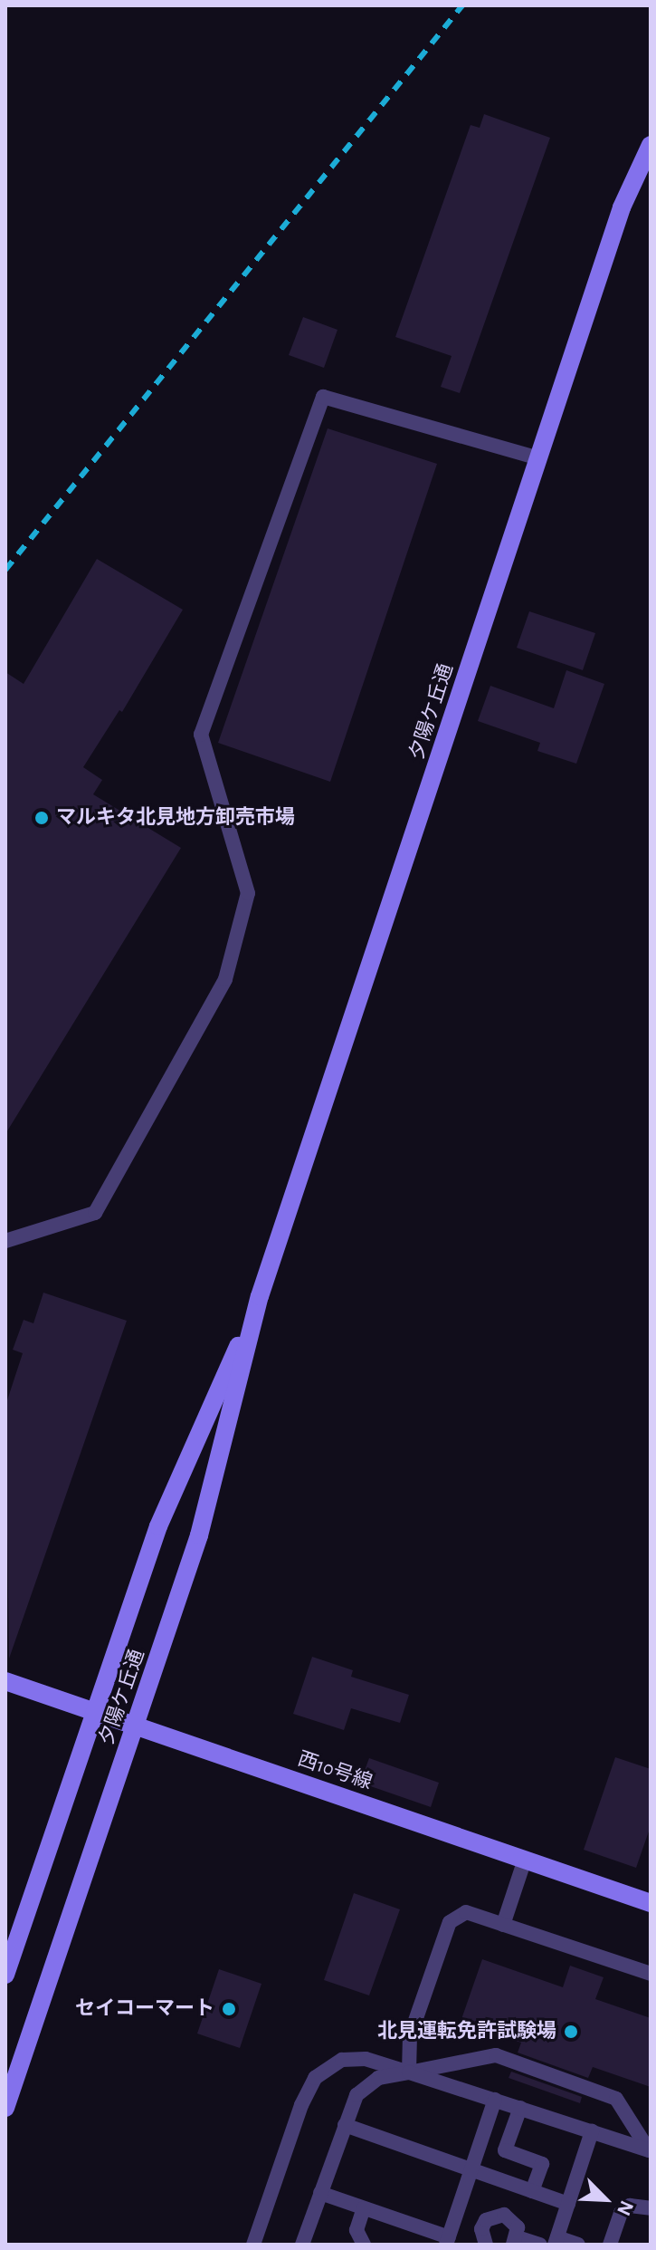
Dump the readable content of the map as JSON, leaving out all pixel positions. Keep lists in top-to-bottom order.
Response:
{
  "streets": {
    "street": ["夕陽ケ丘通", "西10号線"]
  },
  "crossings": [
    ["夕陽ケ丘通", "西10号線"]
  ],
  "places": ["マルキタ北見地方卸売市場", "セイコーマート", "北見運転免許試験場"],
  "north": "bottom right"
}
